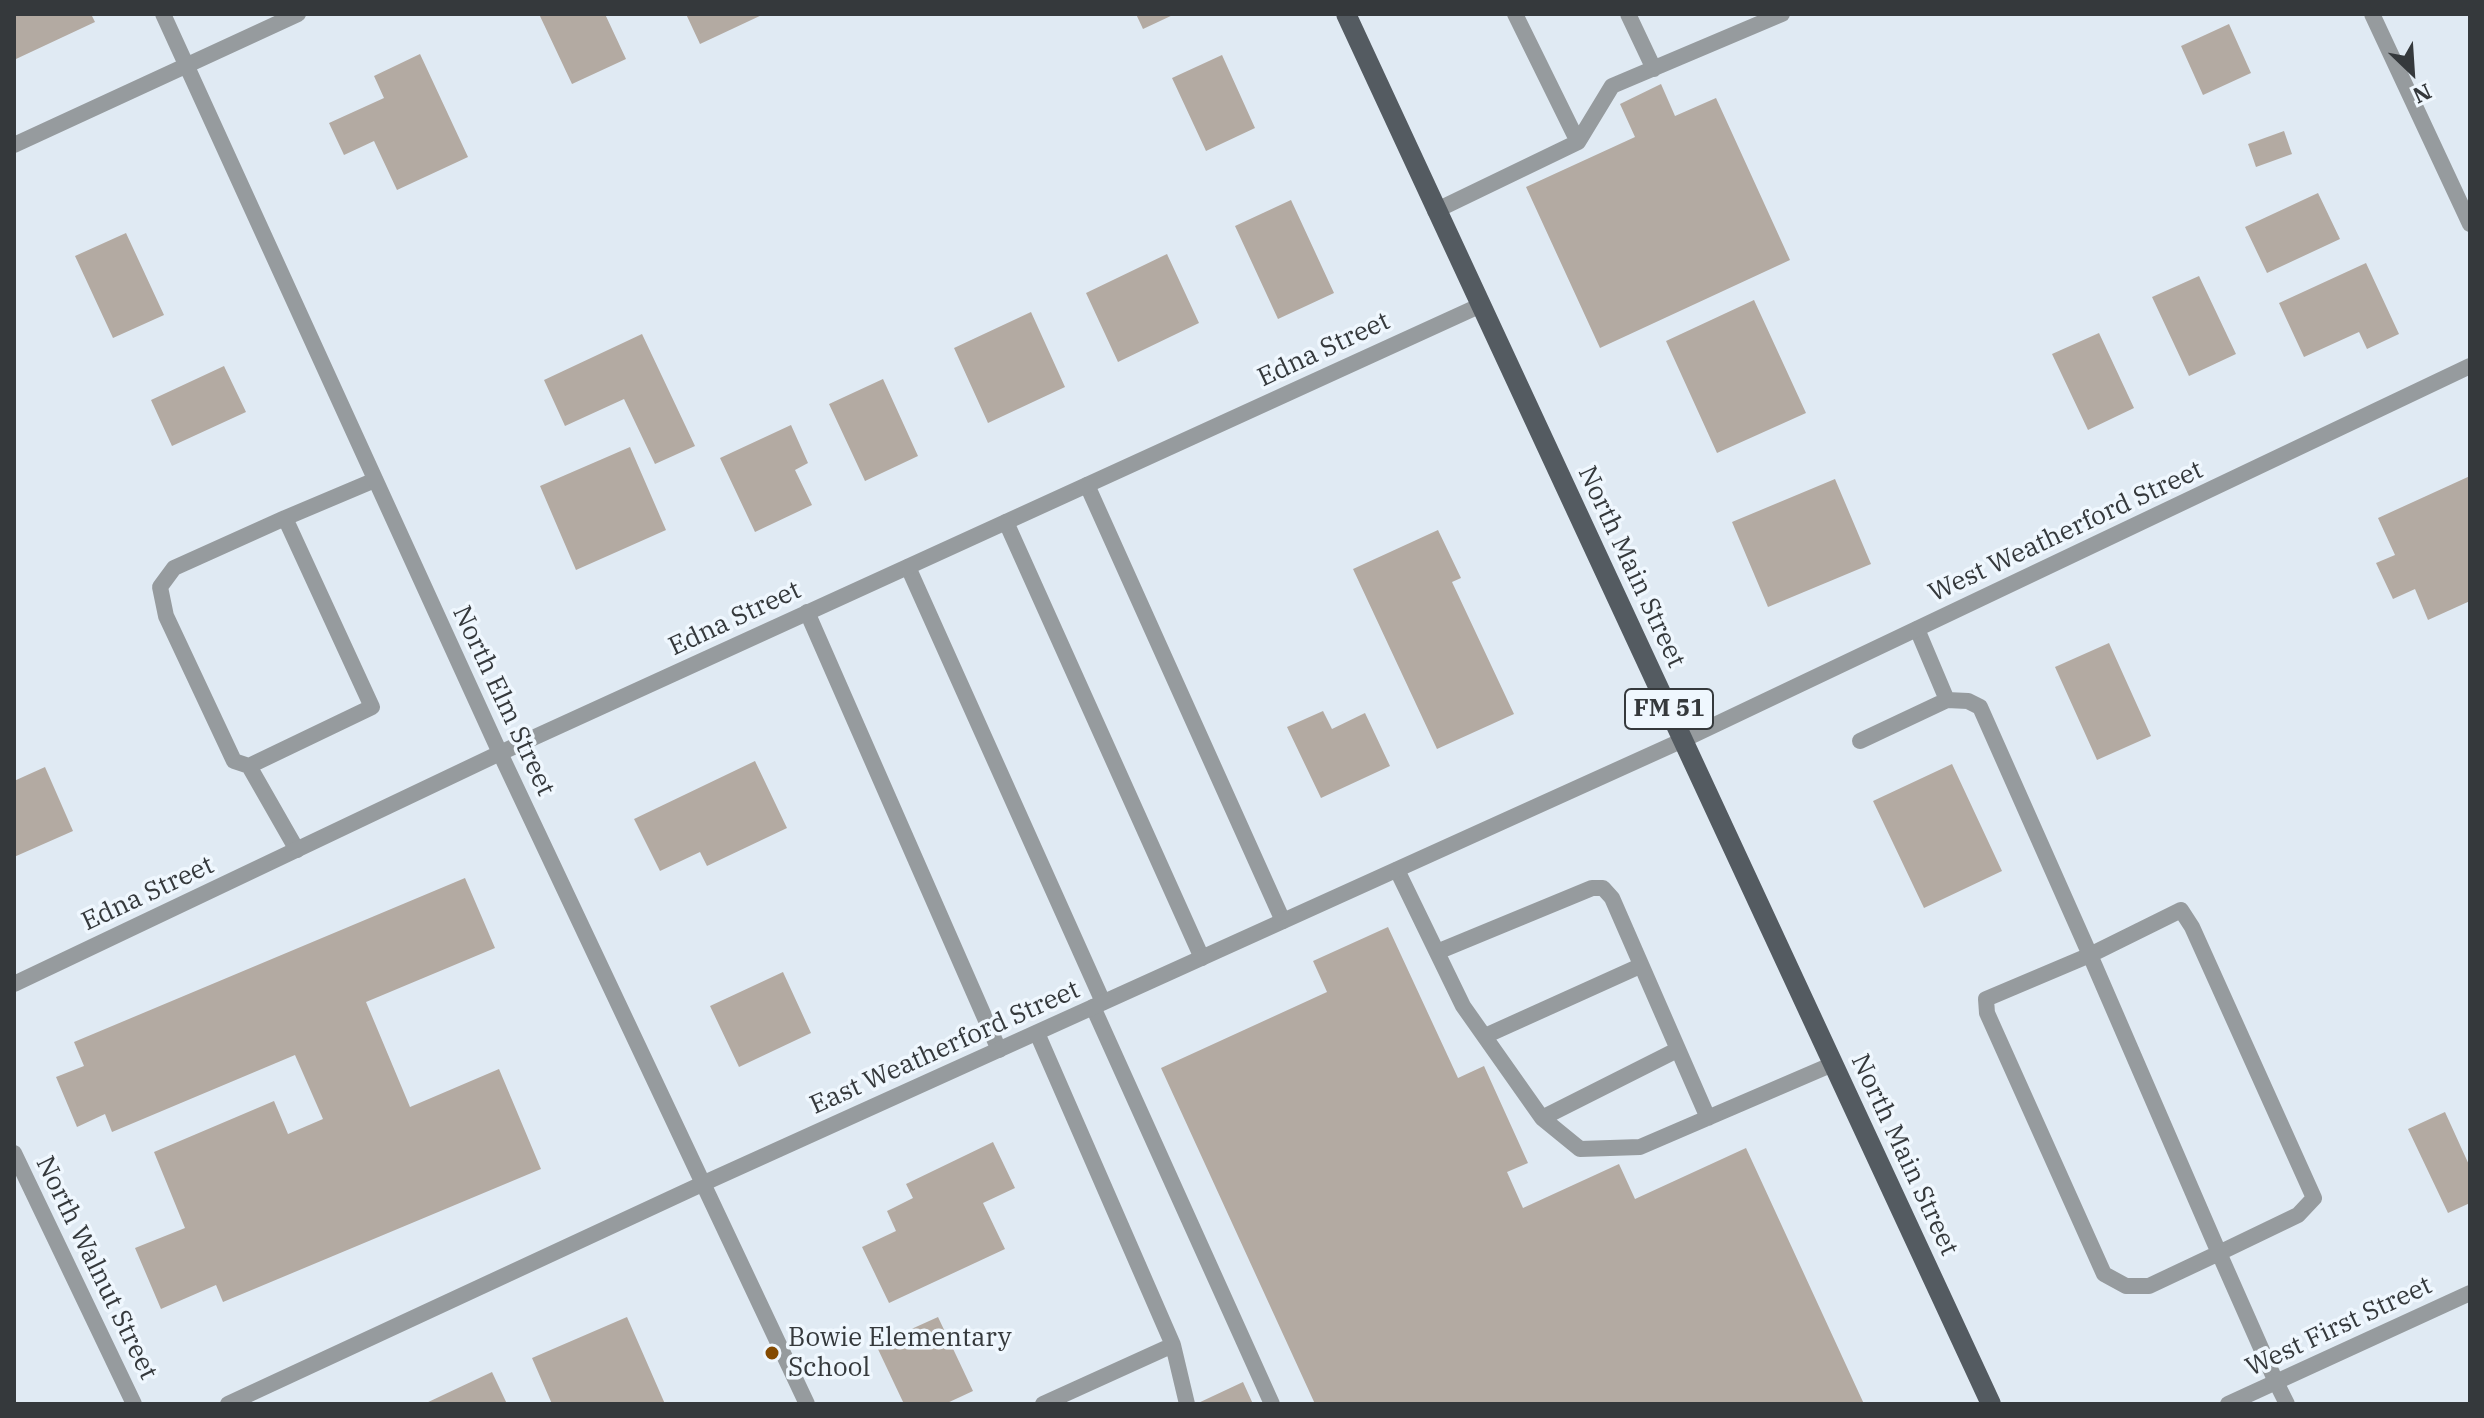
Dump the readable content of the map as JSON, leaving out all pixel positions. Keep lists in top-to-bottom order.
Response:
{
  "streets": {
    "main road": ["North Main Street", "FM 51"],
    "street": [
      "Edna Street",
      "West Weatherford Street",
      "North Elm Street",
      "East Weatherford Street",
      "North Walnut Street",
      "West First Street"
    ]
  },
  "crossings": [
    ["Edna Street", "North Main Street"],
    ["Edna Street", "North Elm Street"],
    ["West Weatherford Street", "North Main Street"],
    ["West Weatherford Street", "East Weatherford Street"],
    ["North Main Street", "East Weatherford Street"],
    ["North Elm Street", "East Weatherford Street"]
  ],
  "places": ["Bowie Elementary School"],
  "north": "bottom right"
}
